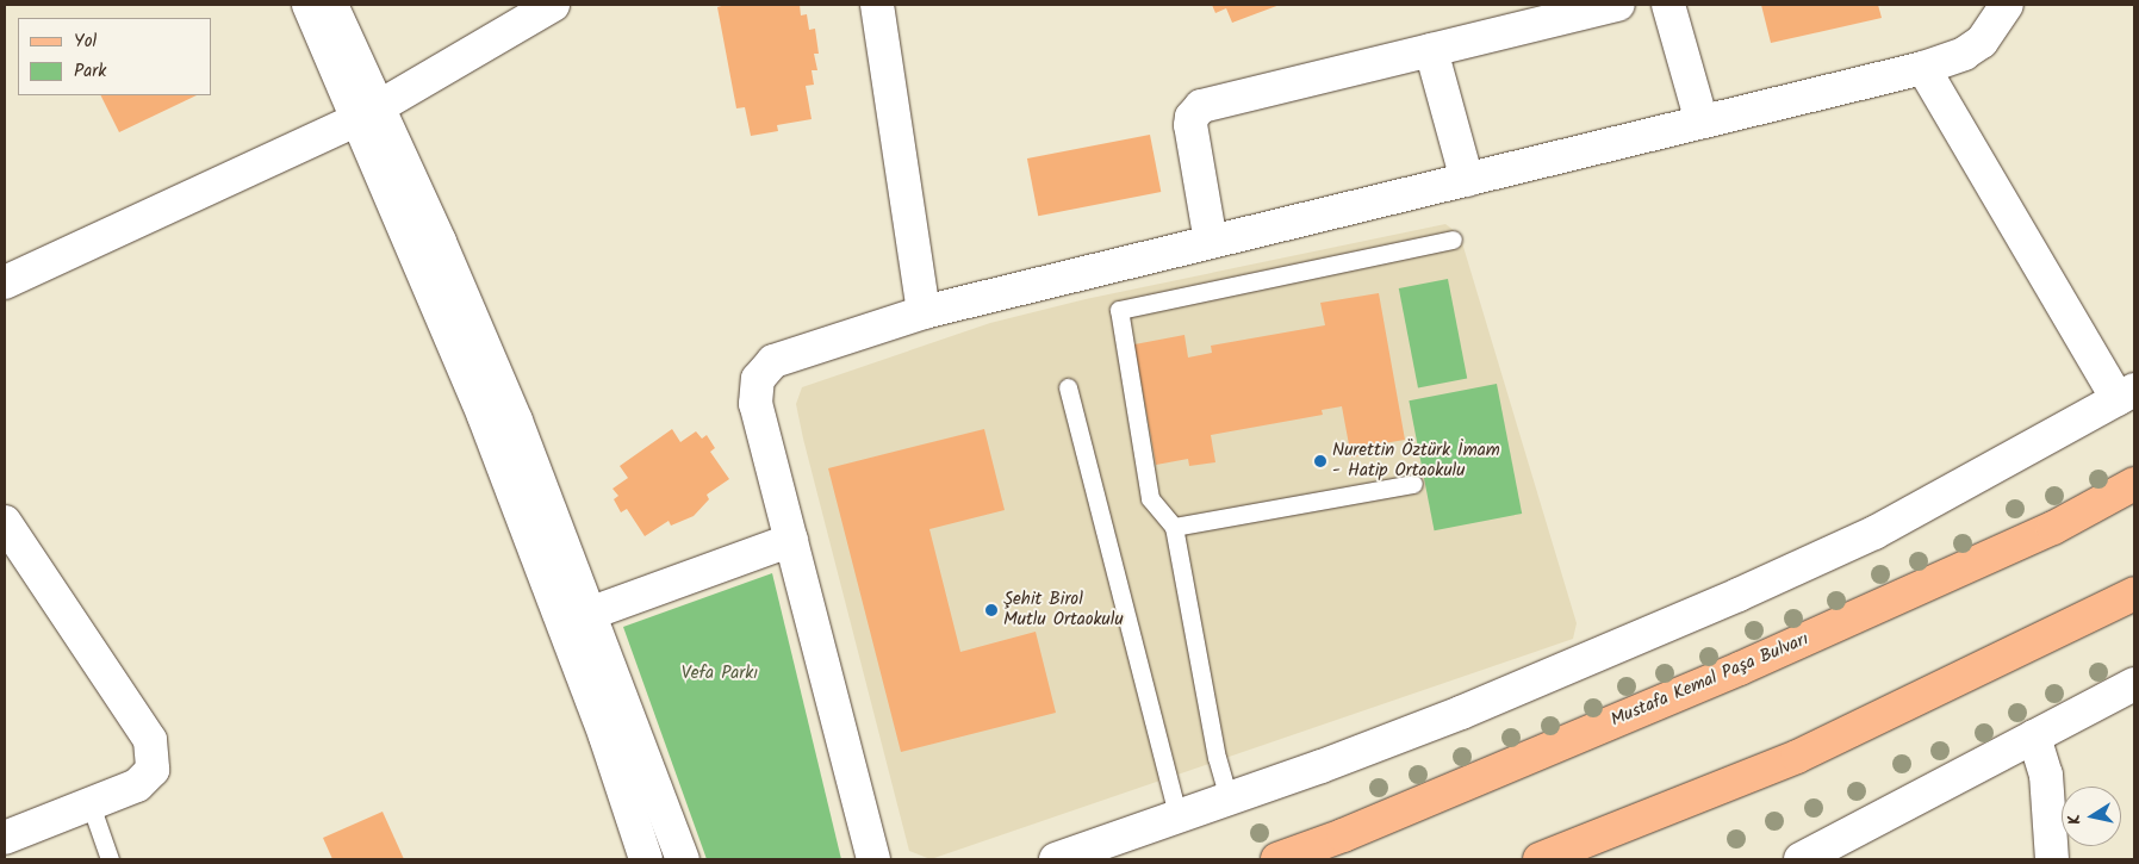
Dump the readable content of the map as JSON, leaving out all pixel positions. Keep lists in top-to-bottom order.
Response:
{
  "streets": {
    "main road": ["Mustafa Kemal Paşa Bulvarı"]
  },
  "parks": ["Vefa Parkı"],
  "places": ["Nurettin Öztürk İmam - Hatip Ortaokulu", "Şehit Birol Mutlu Ortaokulu"],
  "legend": ["Yol", "Park"],
  "north": "left"
}
